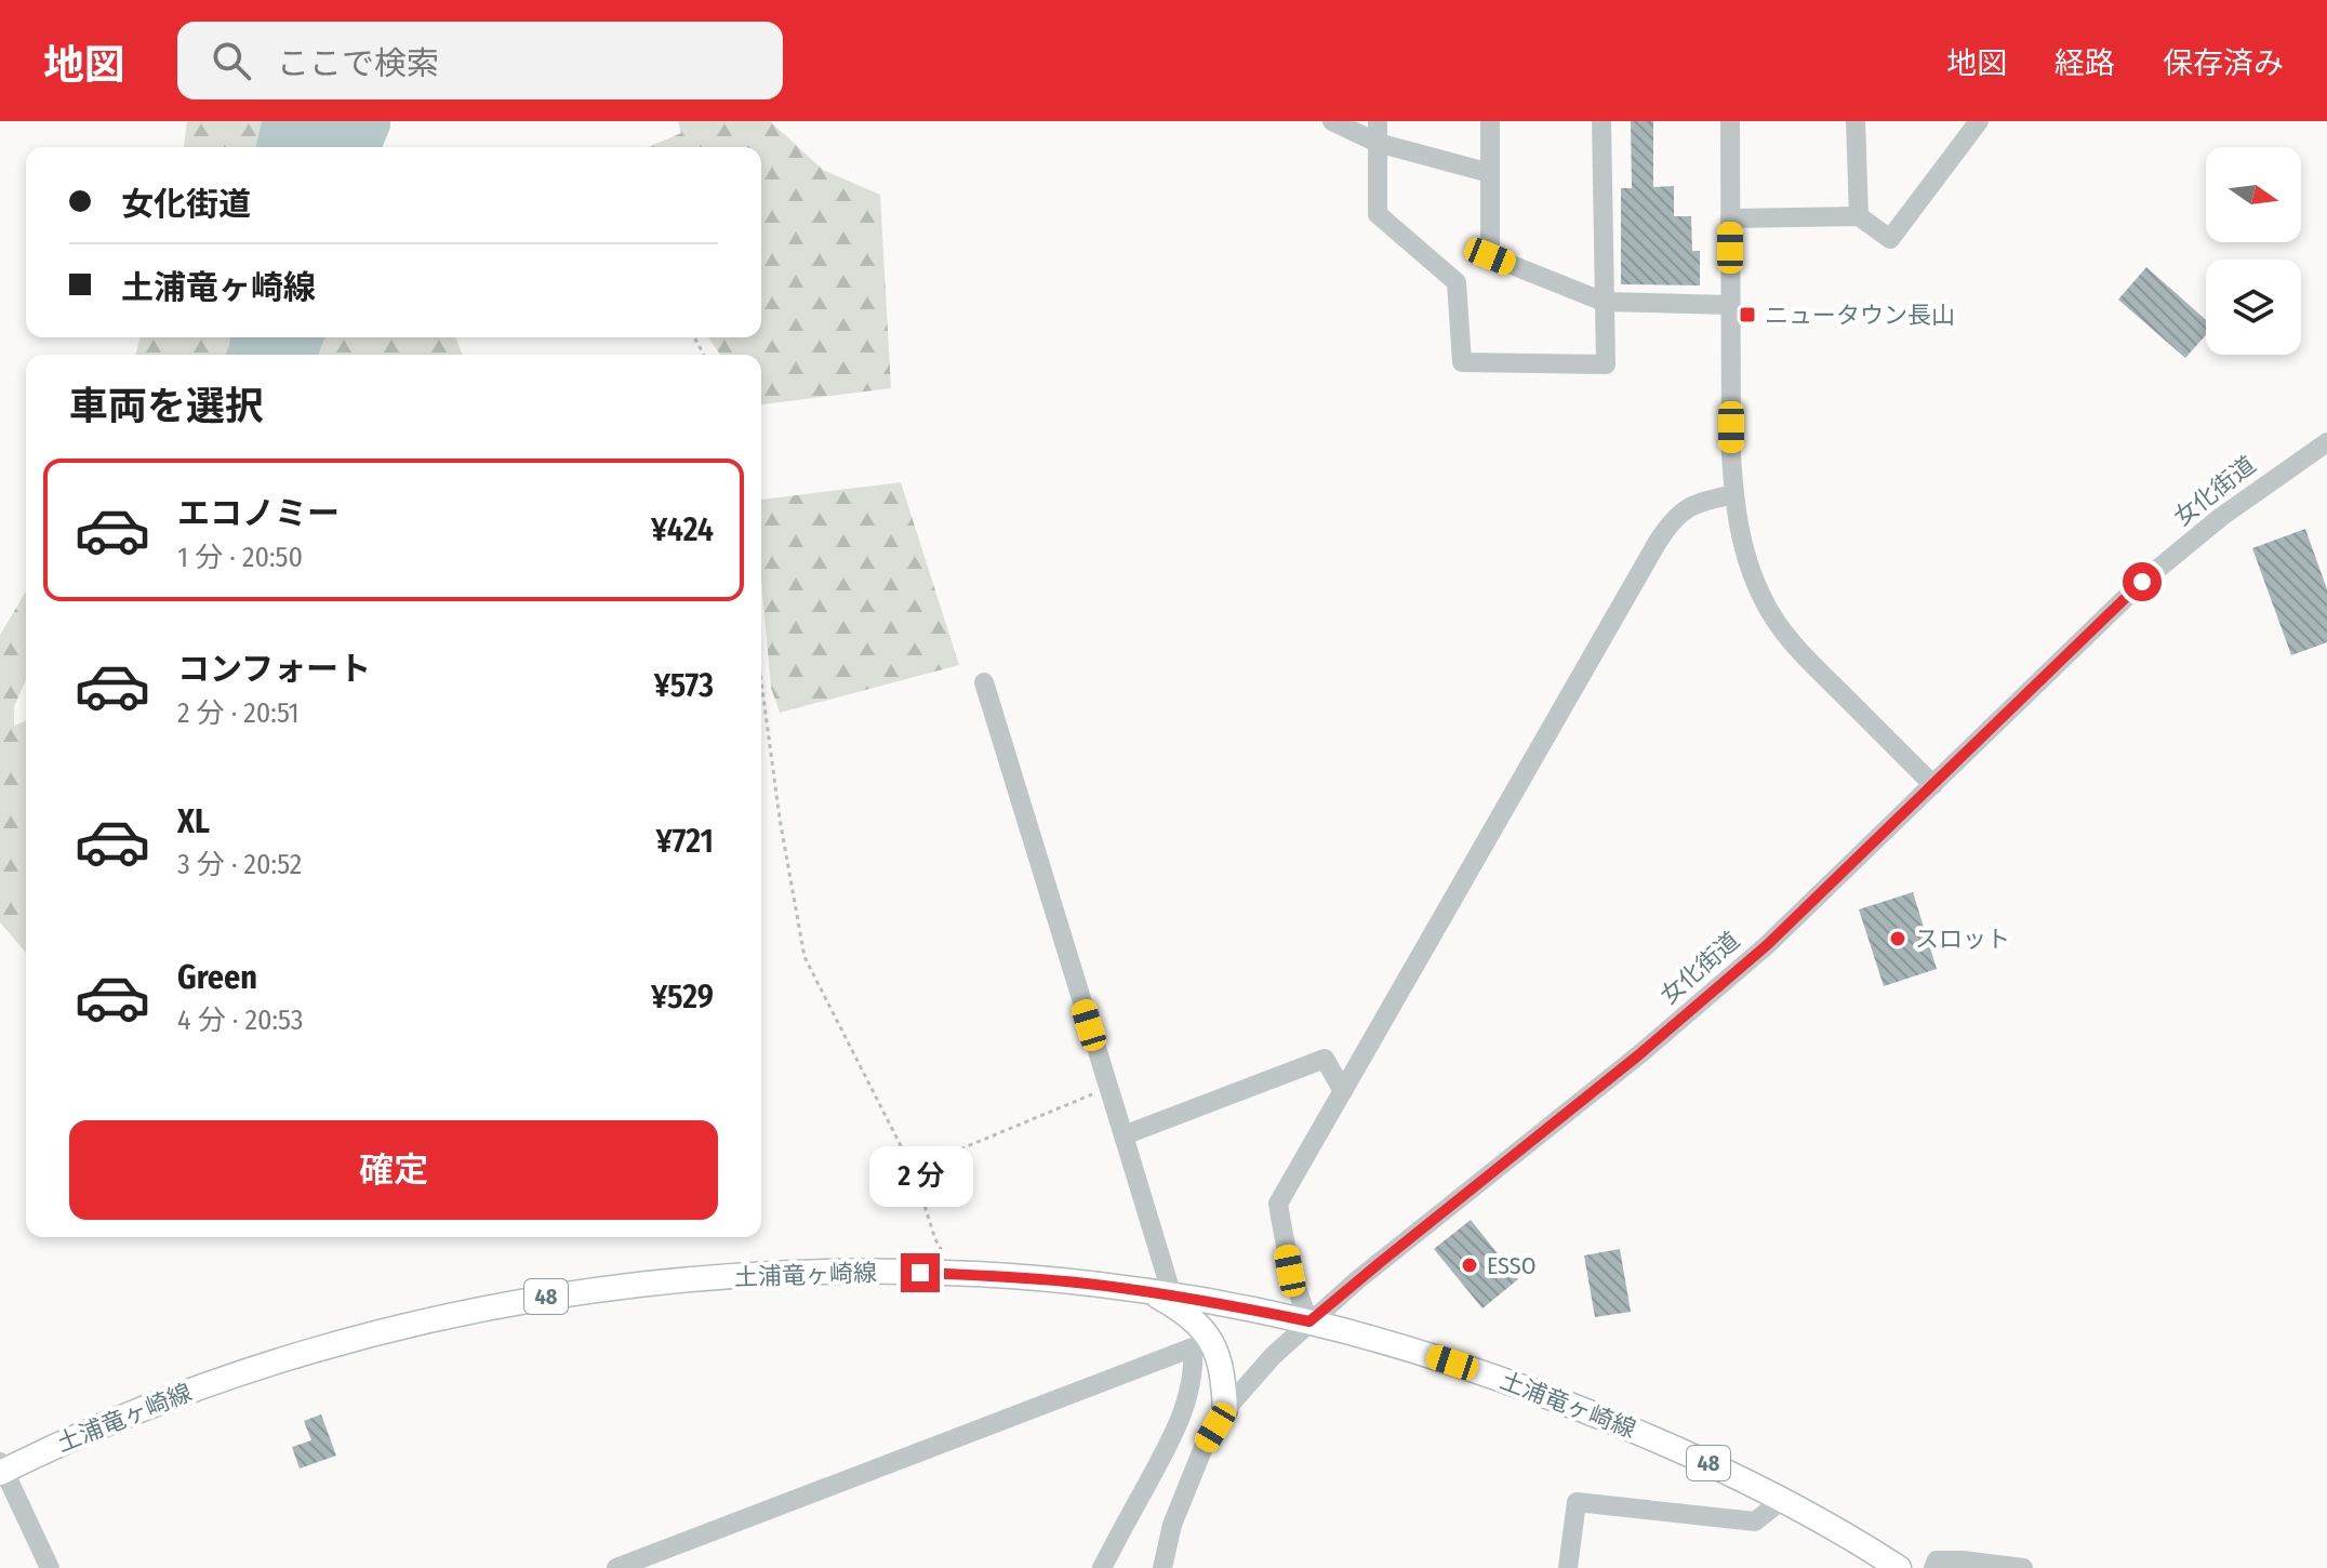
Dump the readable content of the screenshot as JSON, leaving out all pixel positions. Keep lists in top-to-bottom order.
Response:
{
  "streets": {
    "main road": ["土浦竜ヶ崎線", "48"],
    "street": ["女化街道"]
  },
  "crossings": [
    ["女化街道", "土浦竜ヶ崎線"]
  ],
  "places": {
    "transit": ["ニュータウン長山"],
    "other": ["スロット", "ESSO"]
  },
  "north": "right",
  "page": {
    "header": "地図",
    "search": "ここで検索",
    "nav": ["地図", "経路", "保存済み"],
    "banner": ["女化街道", "土浦竜ヶ崎線"],
    "heading": "車両を選択",
    "list": [
      {
        "name": "エコノミー",
        "note": "1 分 · 20:50",
        "value": "¥424"
      },
      {
        "name": "コンフォート",
        "note": "2 分 · 20:51",
        "value": "¥573"
      },
      {
        "name": "XL",
        "note": "3 分 · 20:52",
        "value": "¥721"
      },
      {
        "name": "Green",
        "note": "4 分 · 20:53",
        "value": "¥529"
      }
    ],
    "buttons": "確定",
    "bubble": "2 分"
  }
}
